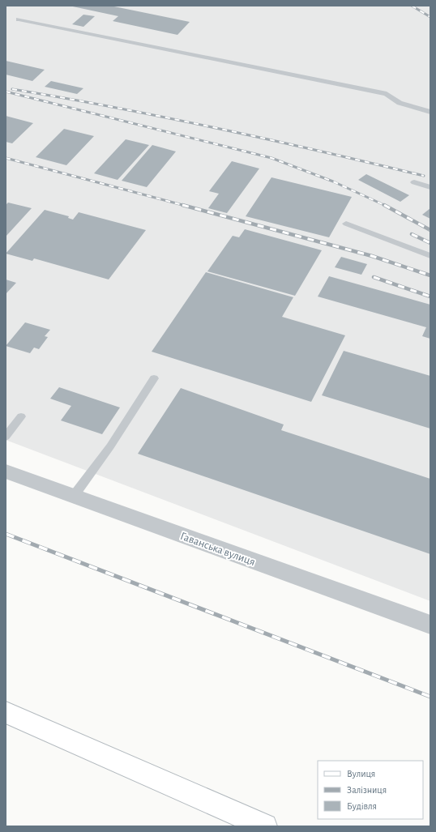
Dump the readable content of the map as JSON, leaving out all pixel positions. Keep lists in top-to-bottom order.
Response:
{
  "streets": {
    "street": ["Гаванська вулиця"]
  },
  "legend": ["Вулиця", "Залізниця", "Будівля"]
}
